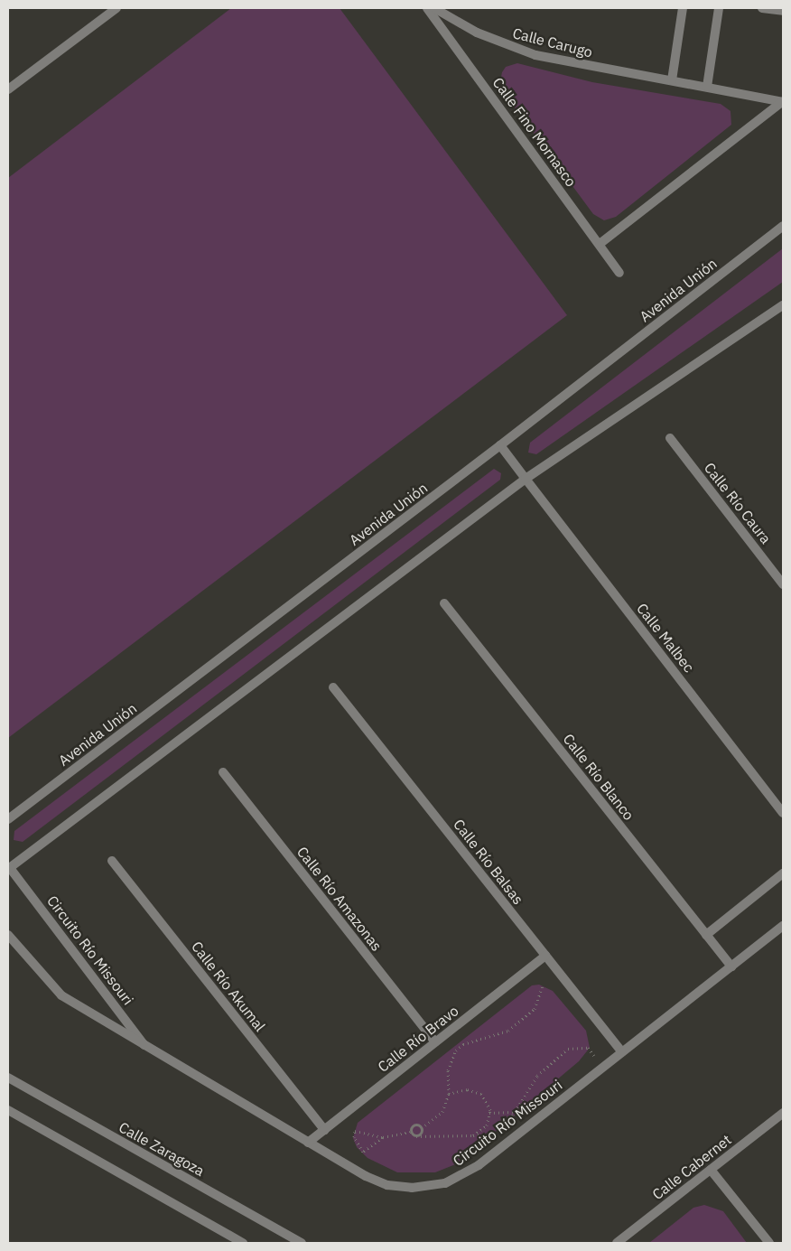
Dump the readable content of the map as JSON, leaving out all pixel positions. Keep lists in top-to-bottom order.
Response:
{
  "streets": {
    "street": [
      "Calle Carugo",
      "Calle Fino Mornasco",
      "Avenida Unión",
      "Calle Río Caura",
      "Calle Malbec",
      "Calle Río Blanco",
      "Calle Río Balsas",
      "Calle Río Amazonas",
      "Circuito Río Missouri",
      "Calle Río Akumal",
      "Calle Río Bravo",
      "Calle Zaragoza",
      "Calle Cabernet"
    ]
  },
  "crossings": [
    ["Avenida Unión", "Calle Malbec"],
    ["Calle Río Blanco", "Circuito Río Missouri"],
    ["Calle Río Balsas", "Circuito Río Missouri"],
    ["Calle Río Balsas", "Calle Río Bravo"],
    ["Calle Río Amazonas", "Calle Río Bravo"],
    ["Circuito Río Missouri", "Calle Río Bravo"],
    ["Calle Río Akumal", "Calle Río Bravo"]
  ]
}
